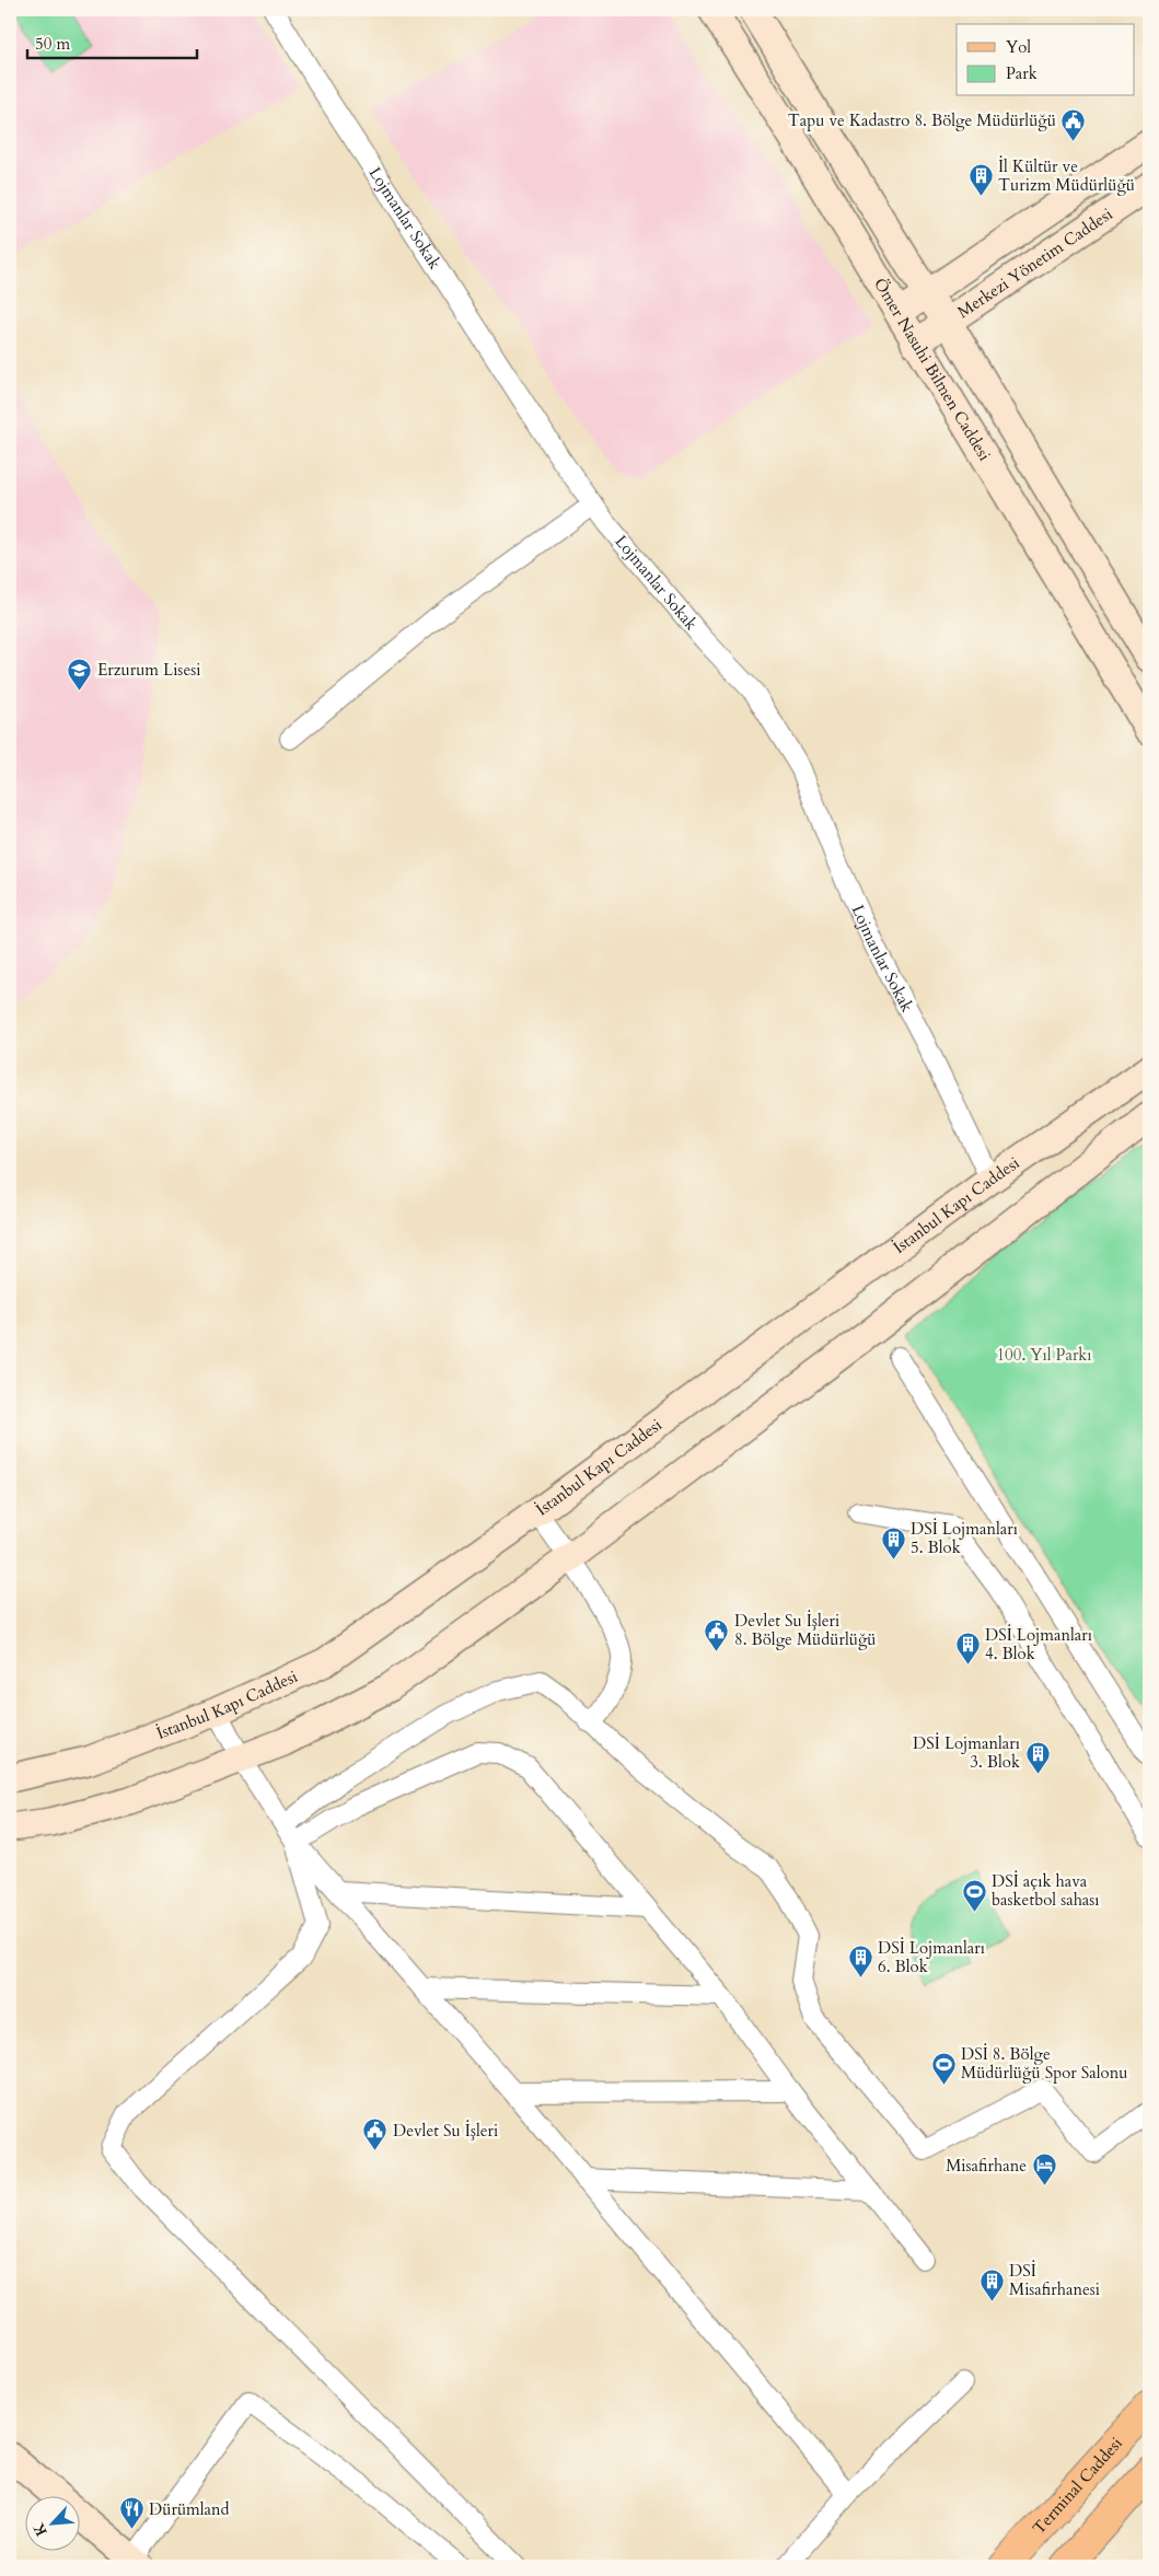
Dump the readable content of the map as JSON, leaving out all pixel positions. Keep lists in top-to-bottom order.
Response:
{
  "streets": {
    "main road": [
      "Merkezi Yönetim Caddesi",
      "Ömer Nasuhi Bilmen Caddesi",
      "İstanbul Kapı Caddesi",
      "Terminal Caddesi"
    ],
    "street": ["Lojmanlar Sokak"]
  },
  "crossings": [
    ["Lojmanlar Sokak", "İstanbul Kapı Caddesi"],
    ["Merkezi Yönetim Caddesi", "Ömer Nasuhi Bilmen Caddesi"]
  ],
  "parks": ["100. Yıl Parkı"],
  "places": {
    "public building": ["Tapu ve Kadastro 8. Bölge Müdürlüğü", "Devlet Su İşleri 8. Bölge Müdürlüğü", "Devlet Su İşleri"],
    "building": [
      "İl Kültür ve Turizm Müdürlüğü",
      "DSİ Lojmanları 5. Blok",
      "DSİ Lojmanları 4. Blok",
      "DSİ Lojmanları 3. Blok",
      "DSİ Lojmanları 6. Blok",
      "DSİ Misafirhanesi"
    ],
    "school or university": ["Erzurum Lisesi"],
    "sports": ["DSİ açık hava basketbol sahası", "DSİ 8. Bölge Müdürlüğü Spor Salonu"],
    "hotel": ["Misafirhane"],
    "restaurant": ["Dürümland"]
  },
  "legend": ["Yol", "Park"],
  "scale_bar": "50 m",
  "north": "bottom left"
}
